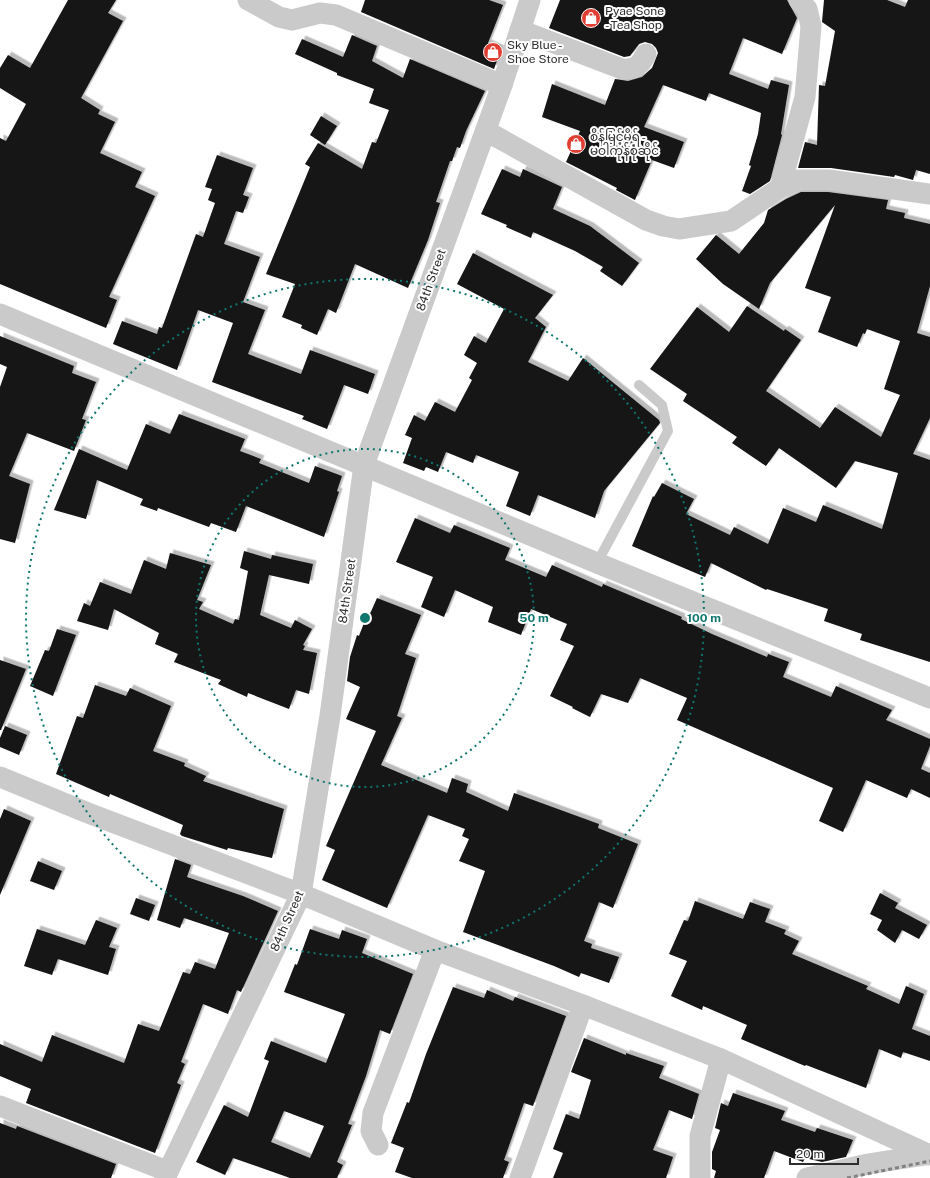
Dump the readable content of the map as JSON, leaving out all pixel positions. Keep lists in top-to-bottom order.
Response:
{
  "streets": {
    "street": ["84th Street"]
  },
  "places": {
    "shop": ["Pyae Sone - Tea Shop", "Sky Blue - Shoe Store", "စိန်မြင့်မိုရ် - မဝါကုန်စုံဆိုင်"]
  },
  "scale_bar": "20 m",
  "rings": ["50 m", "100 m"]
}
